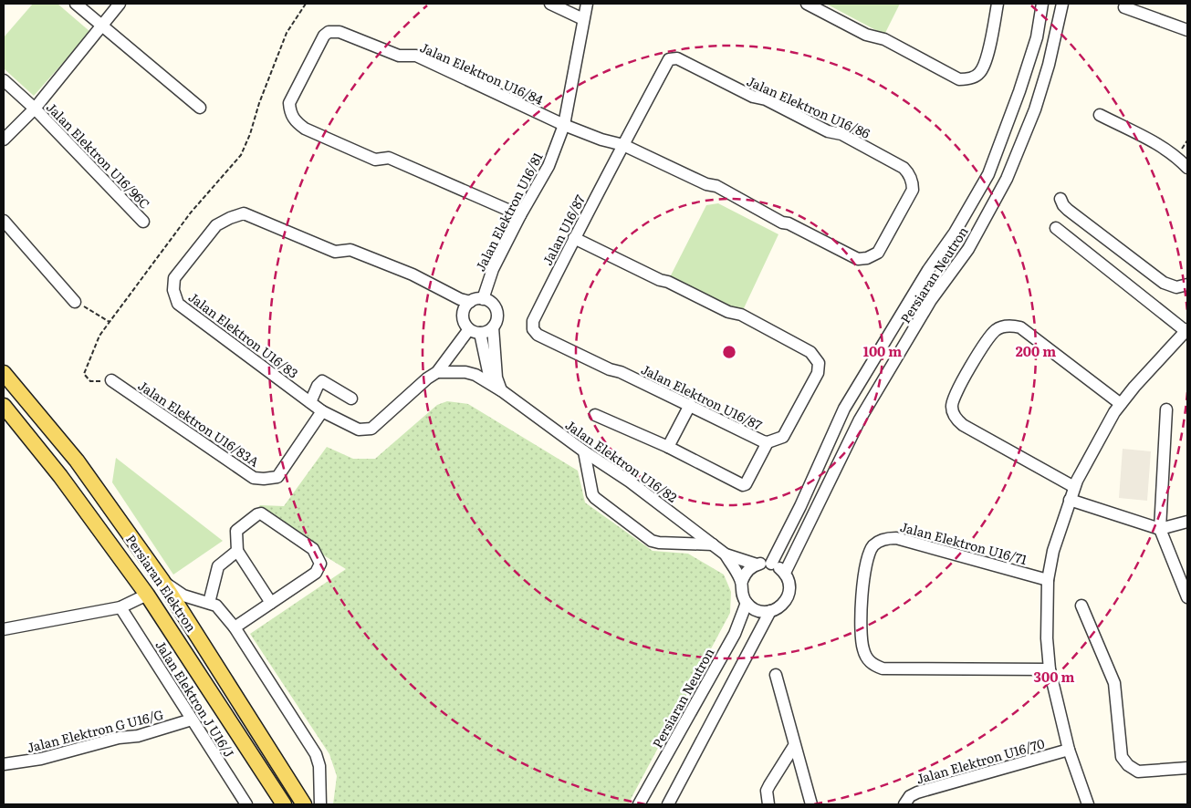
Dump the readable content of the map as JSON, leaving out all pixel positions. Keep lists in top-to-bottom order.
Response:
{
  "streets": {
    "main road": ["Persiaran Elektron"],
    "street": [
      "Jalan Elektron U16/84",
      "Jalan Elektron U16/86",
      "Jalan Elektron U16/96C",
      "Jalan Elektron U16/81",
      "Jalan U16/87",
      "Persiaran Neutron",
      "Jalan Elektron U16/83",
      "Jalan Elektron U16/87",
      "Jalan Elektron U16/83A",
      "Jalan Elektron U16/82",
      "Jalan Elektron U16/71",
      "Jalan Elektron J U16/J",
      "Jalan Elektron G U16/G",
      "Jalan Elektron U16/70"
    ]
  },
  "crossings": [
    ["Jalan Elektron U16/84", "Jalan Elektron U16/86"],
    ["Jalan Elektron U16/84", "Jalan Elektron U16/81"],
    ["Jalan Elektron U16/86", "Jalan Elektron U16/81"],
    ["Jalan Elektron U16/86", "Jalan U16/87"],
    ["Jalan Elektron U16/81", "Jalan Elektron U16/83"],
    ["Jalan U16/87", "Jalan Elektron U16/87"],
    ["Jalan Elektron U16/83", "Jalan Elektron U16/83A"],
    ["Jalan Elektron U16/83", "Jalan Elektron U16/82"],
    ["Jalan Elektron J U16/J", "Jalan Elektron G U16/G"]
  ],
  "rings": ["100 m", "200 m", "300 m"]
}
